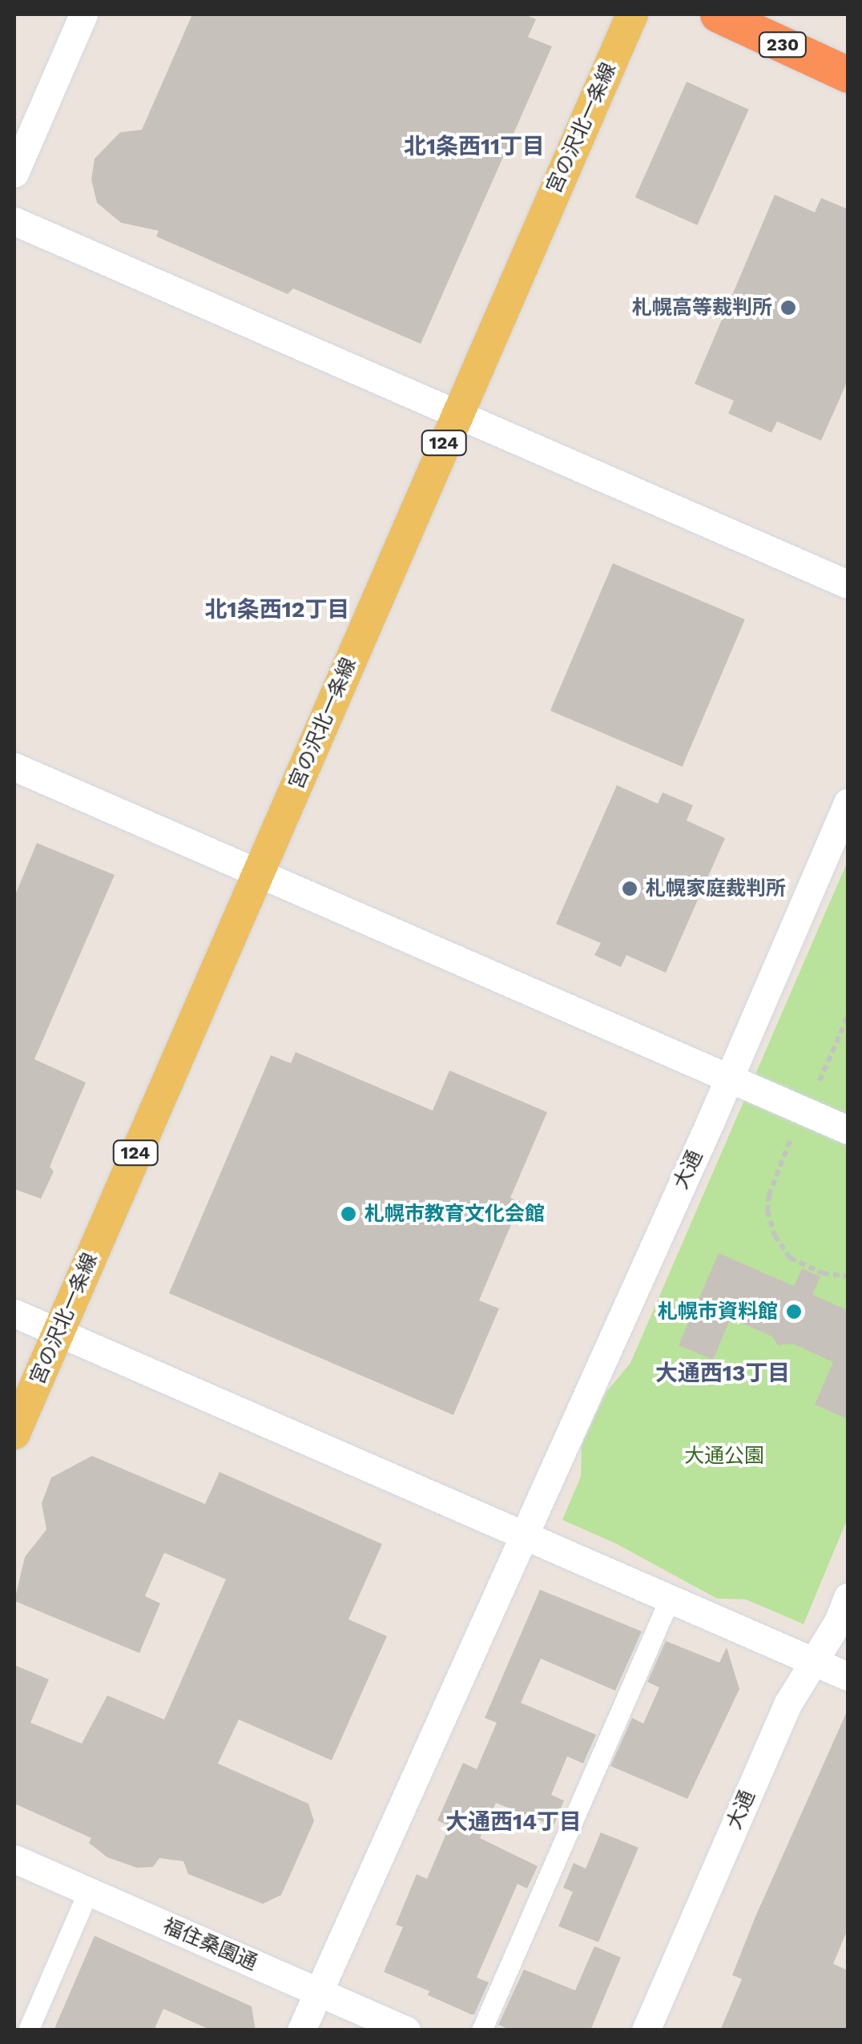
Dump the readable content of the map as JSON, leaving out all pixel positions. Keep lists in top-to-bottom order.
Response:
{
  "streets": {
    "highway": ["230"],
    "main road": ["宮の沢北一条線", "124"],
    "street": ["大通", "福住桑園通"]
  },
  "crossings": [
    ["大通", "福住桑園通"]
  ],
  "districts": [
    "北1条西11丁目",
    "北1条西12丁目",
    "大通西13丁目",
    "大通西14丁目"
  ],
  "parks": ["大通公園"],
  "places": [
    "札幌高等裁判所",
    "札幌家庭裁判所",
    "札幌市教育文化会館",
    "札幌市資料館"
  ]
}
